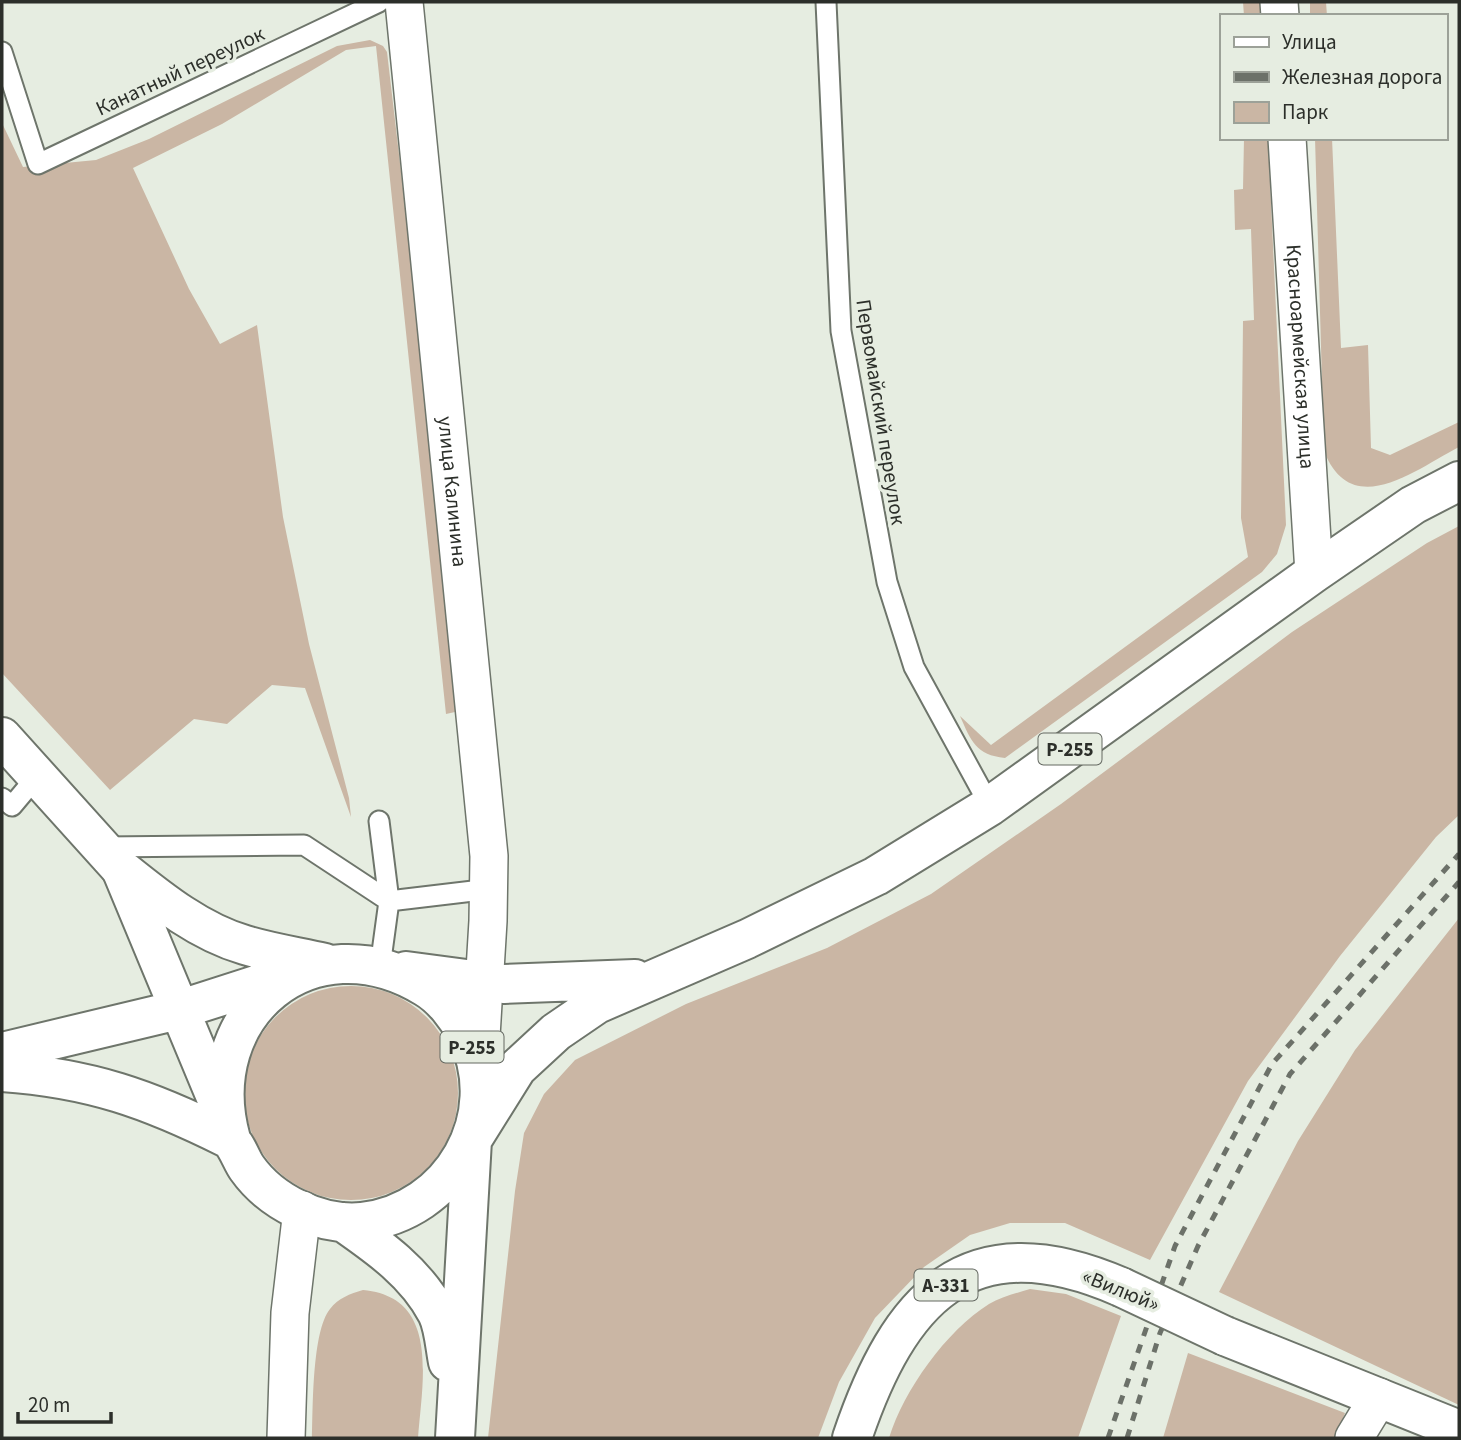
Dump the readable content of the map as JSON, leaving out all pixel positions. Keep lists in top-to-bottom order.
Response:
{
  "streets": {
    "main road": ["Р-255", "А-331", "«Вилюй»"],
    "street": ["Красноармейская улица", "улица Калинина"],
    "lane": ["Канатный переулок", "Первомайский переулок"]
  },
  "crossings": [
    ["Красноармейская улица", "Р-255"],
    ["Первомайский переулок", "Р-255"],
    ["улица Калинина", "Р-255"]
  ],
  "legend": ["Улица", "Железная дорога", "Парк"],
  "scale_bar": "20 m"
}
